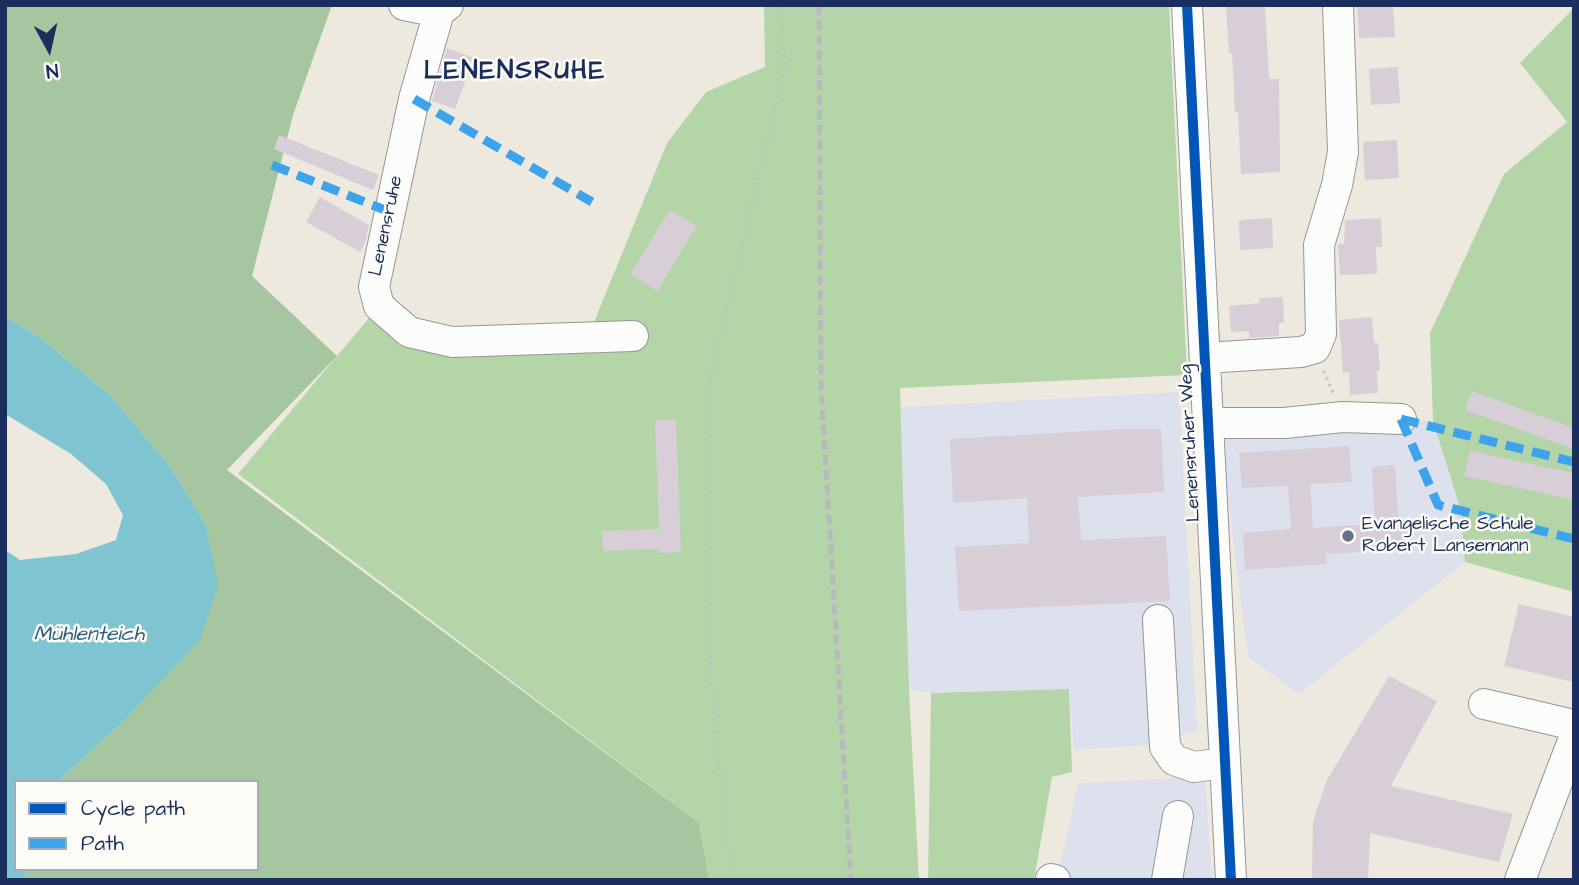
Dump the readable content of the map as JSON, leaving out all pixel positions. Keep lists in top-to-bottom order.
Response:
{
  "streets": {
    "street": ["Lenensruhe", "Lenensruher Weg"]
  },
  "districts": ["LENENSRUHE"],
  "water": ["Mühlenteich"],
  "places": ["Evangelische Schule Robert Lansemann"],
  "legend": ["Cycle path", "Path"],
  "north": "bottom"
}
